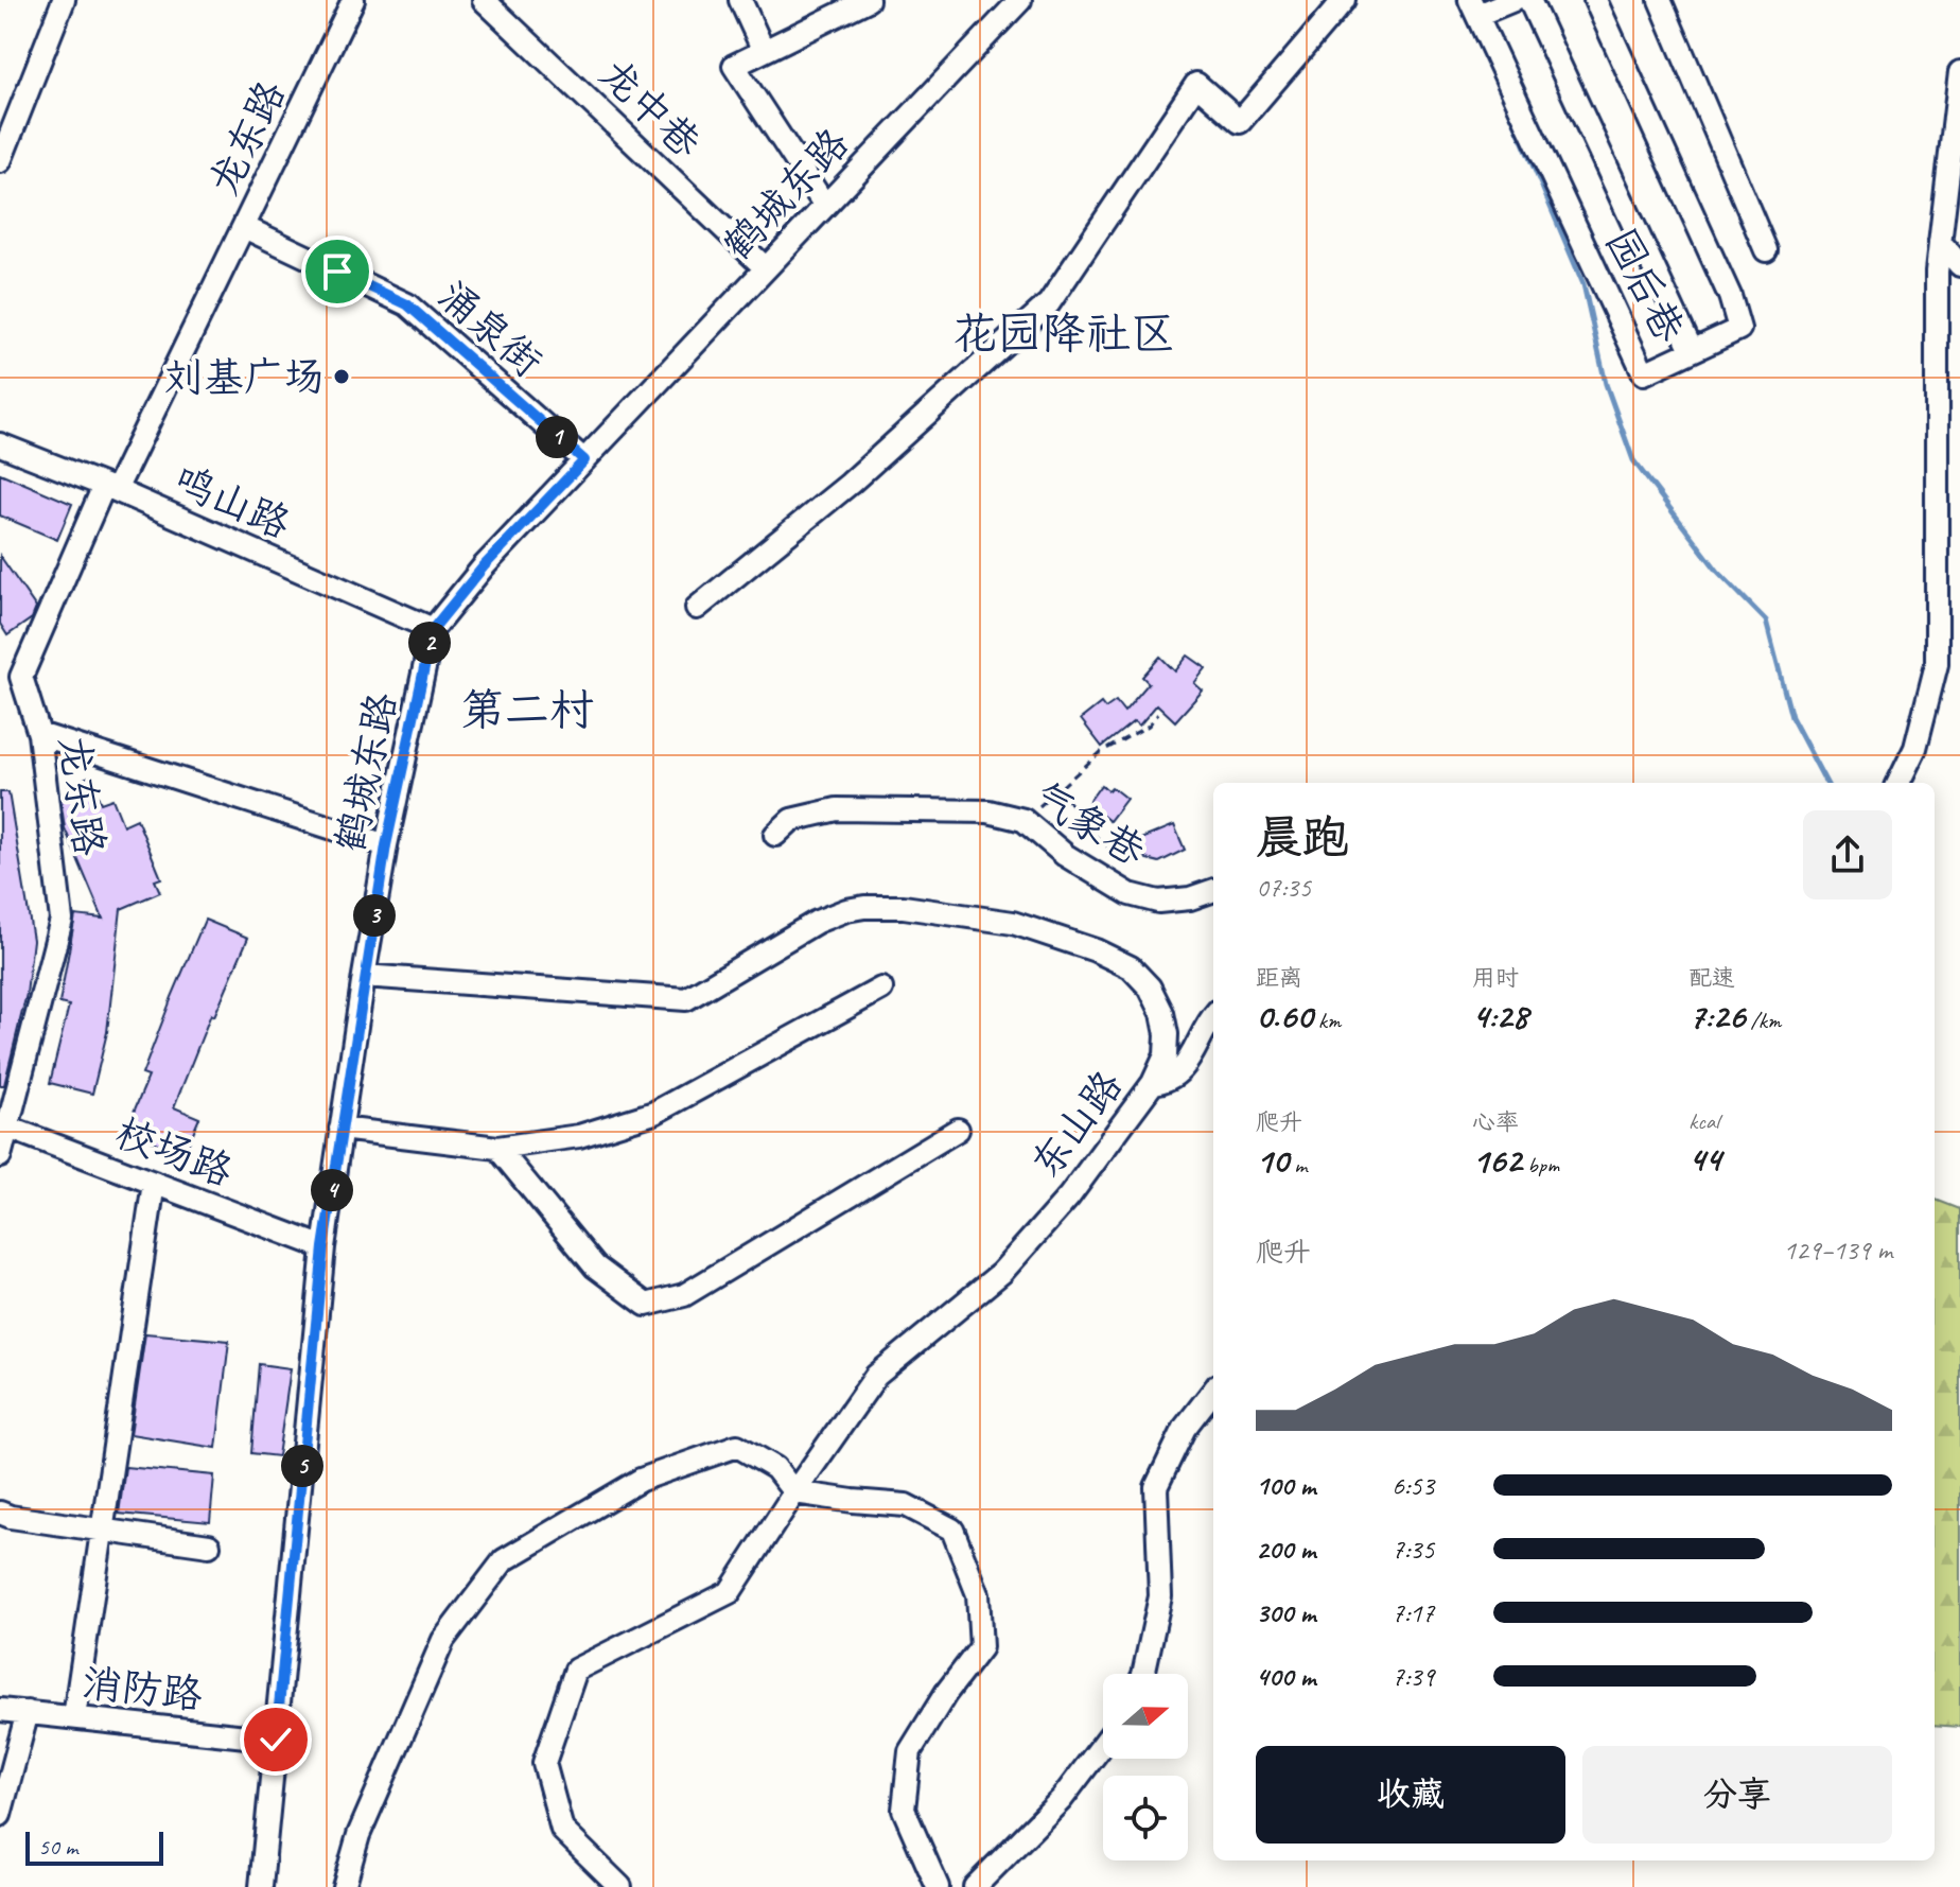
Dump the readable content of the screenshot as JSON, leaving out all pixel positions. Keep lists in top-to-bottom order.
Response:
{
  "streets": {
    "street": [
      "龙中巷",
      "龙东路",
      "鹤城东路",
      "园后巷",
      "涌泉街",
      "鸣山路",
      "气象巷",
      "东山路",
      "校场路",
      "消防路"
    ]
  },
  "crossings": [
    ["龙中巷", "鹤城东路"],
    ["龙东路", "涌泉街"],
    ["龙东路", "鸣山路"],
    ["龙东路", "校场路"],
    ["鹤城东路", "涌泉街"],
    ["鹤城东路", "鸣山路"],
    ["鹤城东路", "东山路"],
    ["鹤城东路", "校场路"],
    ["鹤城东路", "消防路"]
  ],
  "districts": ["花园降社区", "第二村"],
  "places": ["刘基广场"],
  "scale_bar": "50 m",
  "north": "right",
  "page": {
    "pins": [
      "1",
      "2",
      "3",
      "4",
      "5"
    ],
    "heading": ["晨跑", "07:35"],
    "stats": [
      ["距离", "0.60 km"],
      ["用时", "4:28"],
      ["配速", "7:26 /km"],
      ["爬升", "10 m"],
      ["心率", "162 bpm"],
      ["kcal", "44"]
    ],
    "chart": ["爬升", "129–139 m"],
    "list": [
      {
        "name": "100 m",
        "note": "6:53"
      },
      {
        "name": "200 m",
        "note": "7:35"
      },
      {
        "name": "300 m",
        "note": "7:17"
      },
      {
        "name": "400 m",
        "note": "7:39"
      }
    ],
    "buttons": ["收藏", "分享"],
    "scale": "50 m"
  }
}
